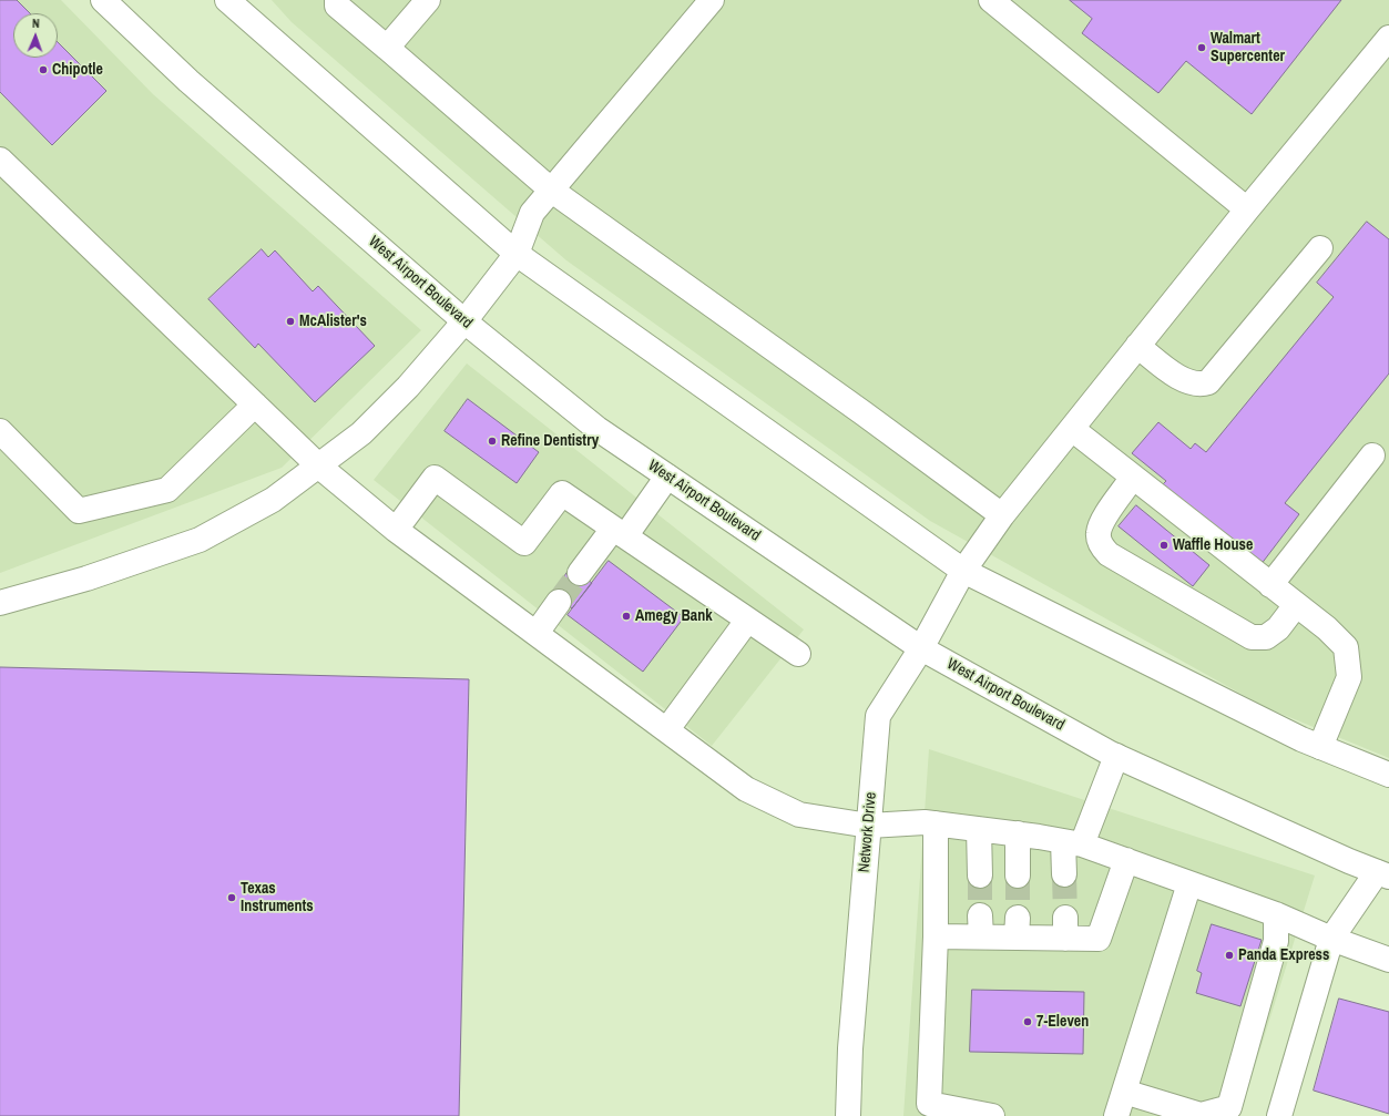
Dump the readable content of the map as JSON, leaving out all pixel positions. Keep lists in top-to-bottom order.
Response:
{
  "streets": {
    "main road": ["West Airport Boulevard", "Network Drive"]
  },
  "crossings": [
    ["West Airport Boulevard", "Network Drive"]
  ],
  "places": [
    "Walmart Supercenter",
    "Chipotle",
    "McAlister's",
    "Refine Dentistry",
    "Waffle House",
    "Amegy Bank",
    "Texas Instruments",
    "Panda Express",
    "7-Eleven"
  ],
  "north": "top"
}
